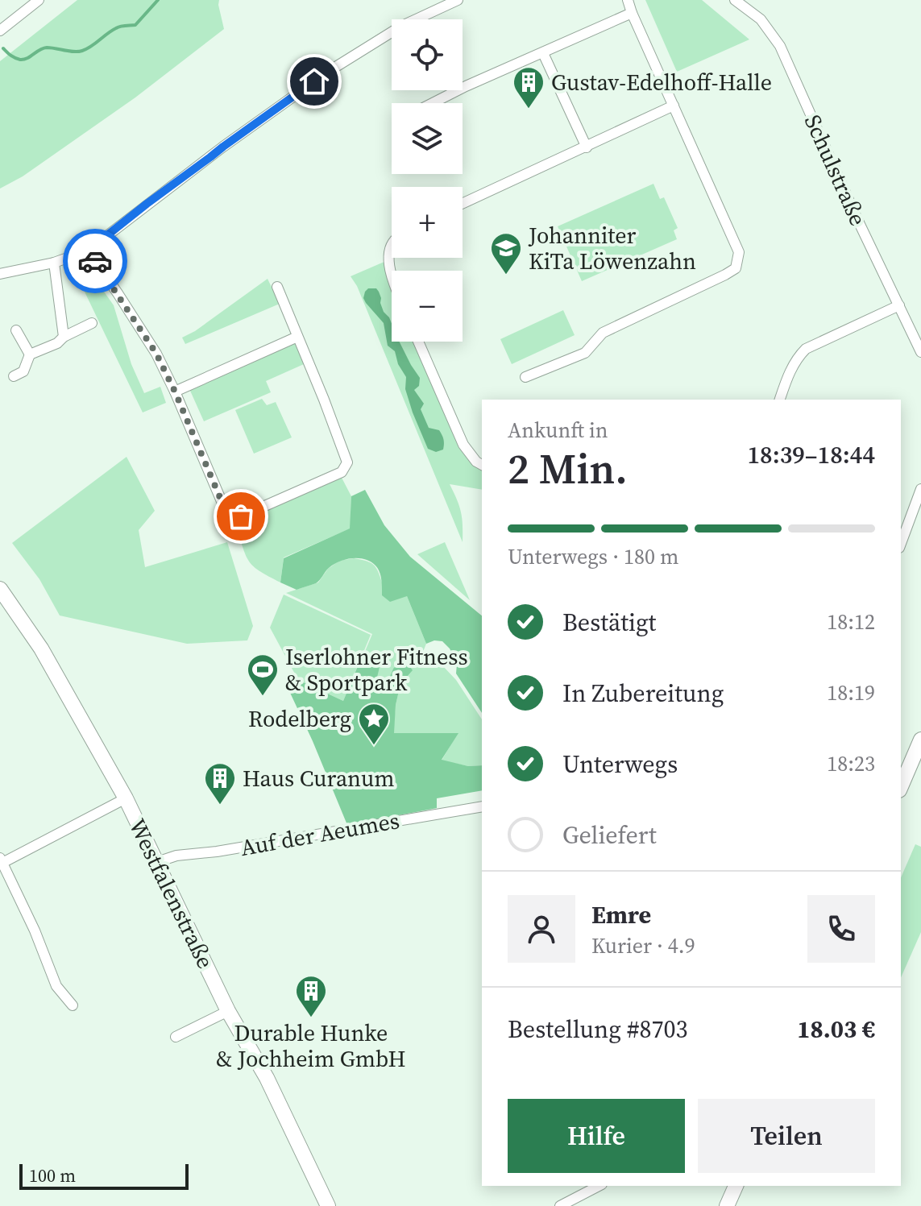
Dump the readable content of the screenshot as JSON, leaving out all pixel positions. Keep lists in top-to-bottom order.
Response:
{
  "streets": {
    "main road": ["Westfalenstraße"],
    "street": ["Schulstraße", "Auf der Aeumes"]
  },
  "crossings": [
    ["Auf der Aeumes", "Westfalenstraße"]
  ],
  "places": {
    "building": ["Gustav-Edelhoff-Halle", "Haus Curanum", "Durable Hunke & Jochheim GmbH"],
    "school or university": ["Johanniter KiTa Löwenzahn"],
    "sports": ["Iserlohner Fitness & Sportpark"],
    "place": ["Rodelberg"]
  },
  "scale_bar": "100 m",
  "page": {
    "map_buttons": ["+", "−"],
    "heading": ["2 Min.", "Ankunft in", "18:39–18:44"],
    "panel": [
      "Emre",
      "Kurier · 4.9",
      "Bestellung #8703",
      "18.03 €"
    ],
    "bar": "Unterwegs · 180 m",
    "list": [
      ["Bestätigt", "18:12"],
      ["In Zubereitung", "18:19"],
      ["Unterwegs", "18:23"],
      "Geliefert"
    ],
    "buttons": ["Hilfe", "Teilen"],
    "scale": "100 m"
  }
}
